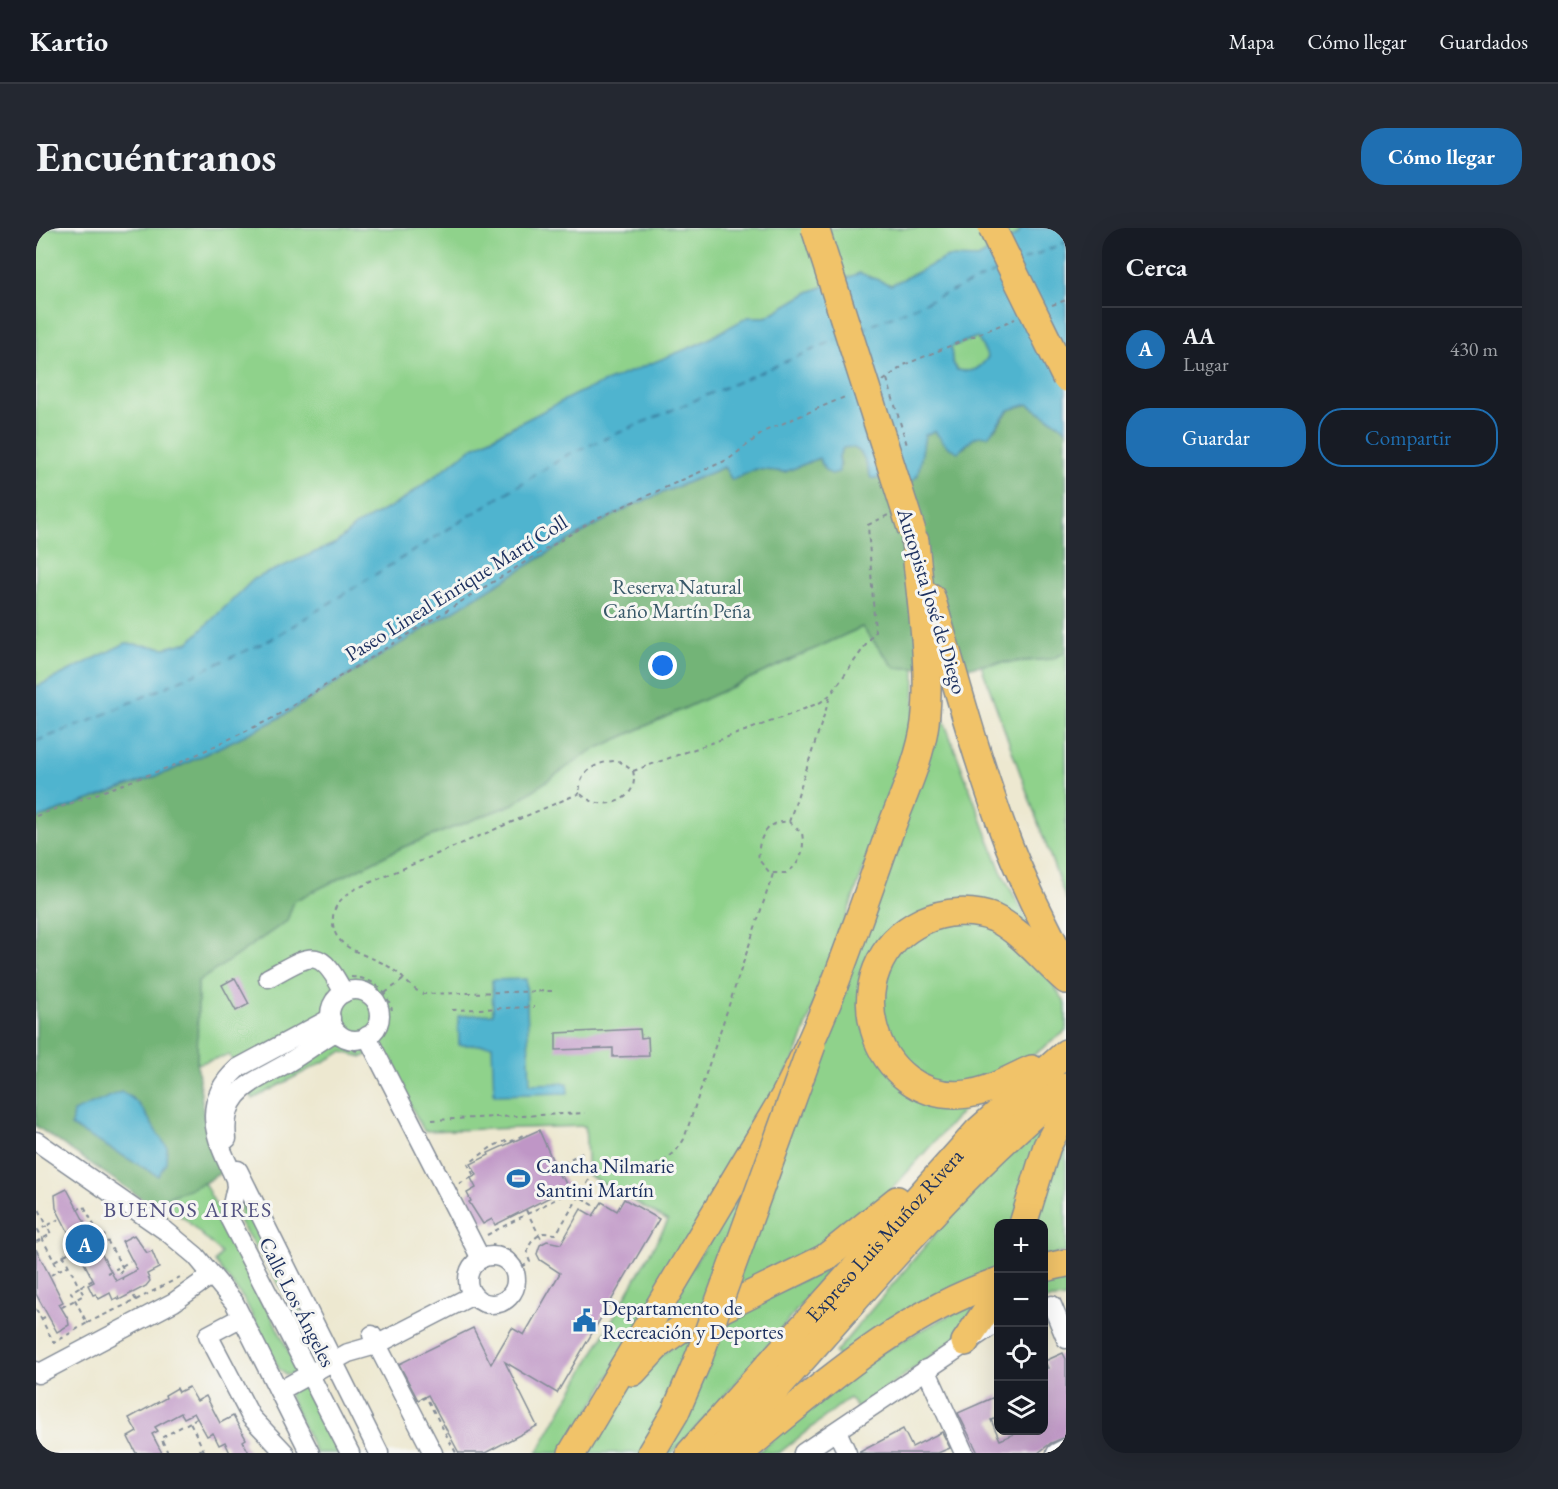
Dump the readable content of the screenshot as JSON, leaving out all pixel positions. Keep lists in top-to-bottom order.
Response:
{
  "streets": {
    "highway": ["Autopista José de Diego", "Expreso Luis Muñoz Rivera"],
    "street": ["Calle Los Ángeles"],
    "path": ["Paseo Lineal Enrique Martí Coll"]
  },
  "districts": ["BUENOS AIRES"],
  "parks": ["Reserva Natural Caño Martín Peña"],
  "places": {
    "sports": ["Cancha Nilmarie Santini Martín"],
    "public building": ["Departamento de Recreación y Deportes"]
  },
  "page": {
    "header": "Kartio",
    "nav": ["Mapa", "Cómo llegar", "Guardados"],
    "buttons": [
      "Cómo llegar",
      ["Guardar", "Compartir"]
    ],
    "title": "Encuéntranos",
    "heading": "Cerca",
    "list": [
      {
        "mark": "A",
        "name": "AA",
        "note": "Lugar",
        "value": "430 m"
      }
    ],
    "map_buttons": ["+", "−"],
    "pins": "A"
  }
}
